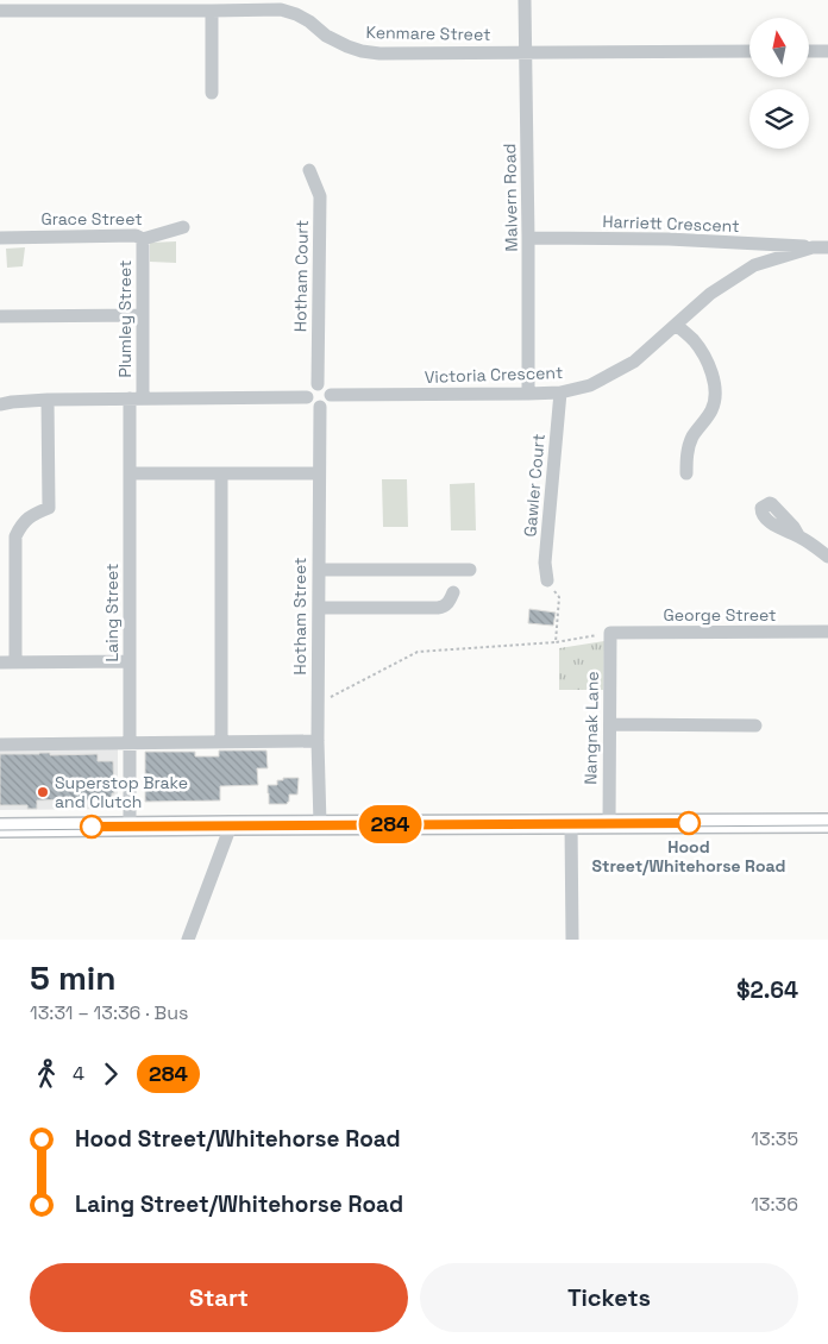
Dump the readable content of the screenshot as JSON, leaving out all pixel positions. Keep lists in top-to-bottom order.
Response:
{
  "streets": {
    "street": [
      "Kenmare Street",
      "Malvern Road",
      "Grace Street",
      "Harriett Crescent",
      "Hotham Court",
      "Plumley Street",
      "Victoria Crescent",
      "Gawler Court",
      "Laing Street",
      "George Street",
      "Hotham Street",
      "Nangnak Lane"
    ]
  },
  "crossings": [
    ["Kenmare Street", "Malvern Road"],
    ["Malvern Road", "Harriett Crescent"],
    ["Malvern Road", "Victoria Crescent"],
    ["Grace Street", "Plumley Street"],
    ["Harriett Crescent", "Victoria Crescent"],
    ["Hotham Court", "Victoria Crescent"],
    ["Hotham Court", "Hotham Street"],
    ["Plumley Street", "Laing Street"],
    ["Victoria Crescent", "Gawler Court"],
    ["Victoria Crescent", "Hotham Street"],
    ["George Street", "Nangnak Lane"]
  ],
  "places": ["Superstop Brake and Clutch", "Hood Street/Whitehorse Road"],
  "lines": ["bus line 284"],
  "north": "top",
  "page": {
    "on_map": "284",
    "heading": ["5 min", "13:31 – 13:36 · Bus", "$2.64"],
    "legs": ["4", "284"],
    "list": [
      {
        "name": "Hood Street/Whitehorse Road",
        "value": "13:35"
      },
      {
        "name": "Laing Street/Whitehorse Road",
        "value": "13:36"
      }
    ],
    "buttons": ["Start", "Tickets"]
  }
}
